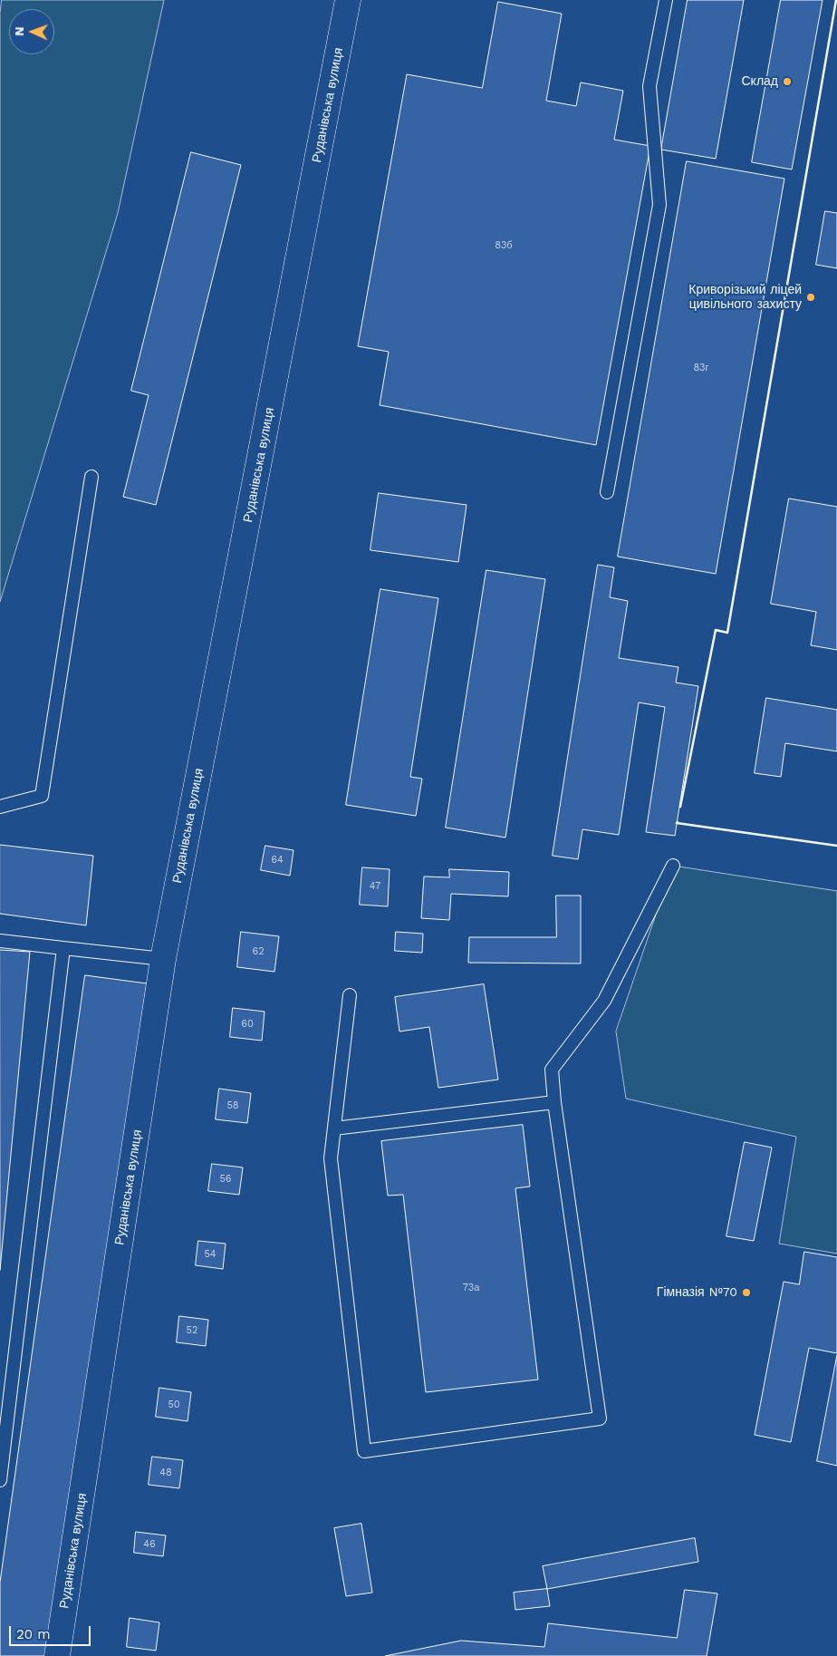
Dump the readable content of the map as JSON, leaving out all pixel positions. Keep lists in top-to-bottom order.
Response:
{
  "streets": {
    "street": ["Руданівська вулиця"]
  },
  "places": ["Склад", "Криворізький ліцей цивільного захисту", "Гімназія №70"],
  "house_numbers": [
    "83б",
    "83г",
    "64",
    "47",
    "62",
    "60",
    "58",
    "56",
    "54",
    "73а",
    "52",
    "50",
    "48",
    "46"
  ],
  "scale_bar": "20 m",
  "north": "left"
}
